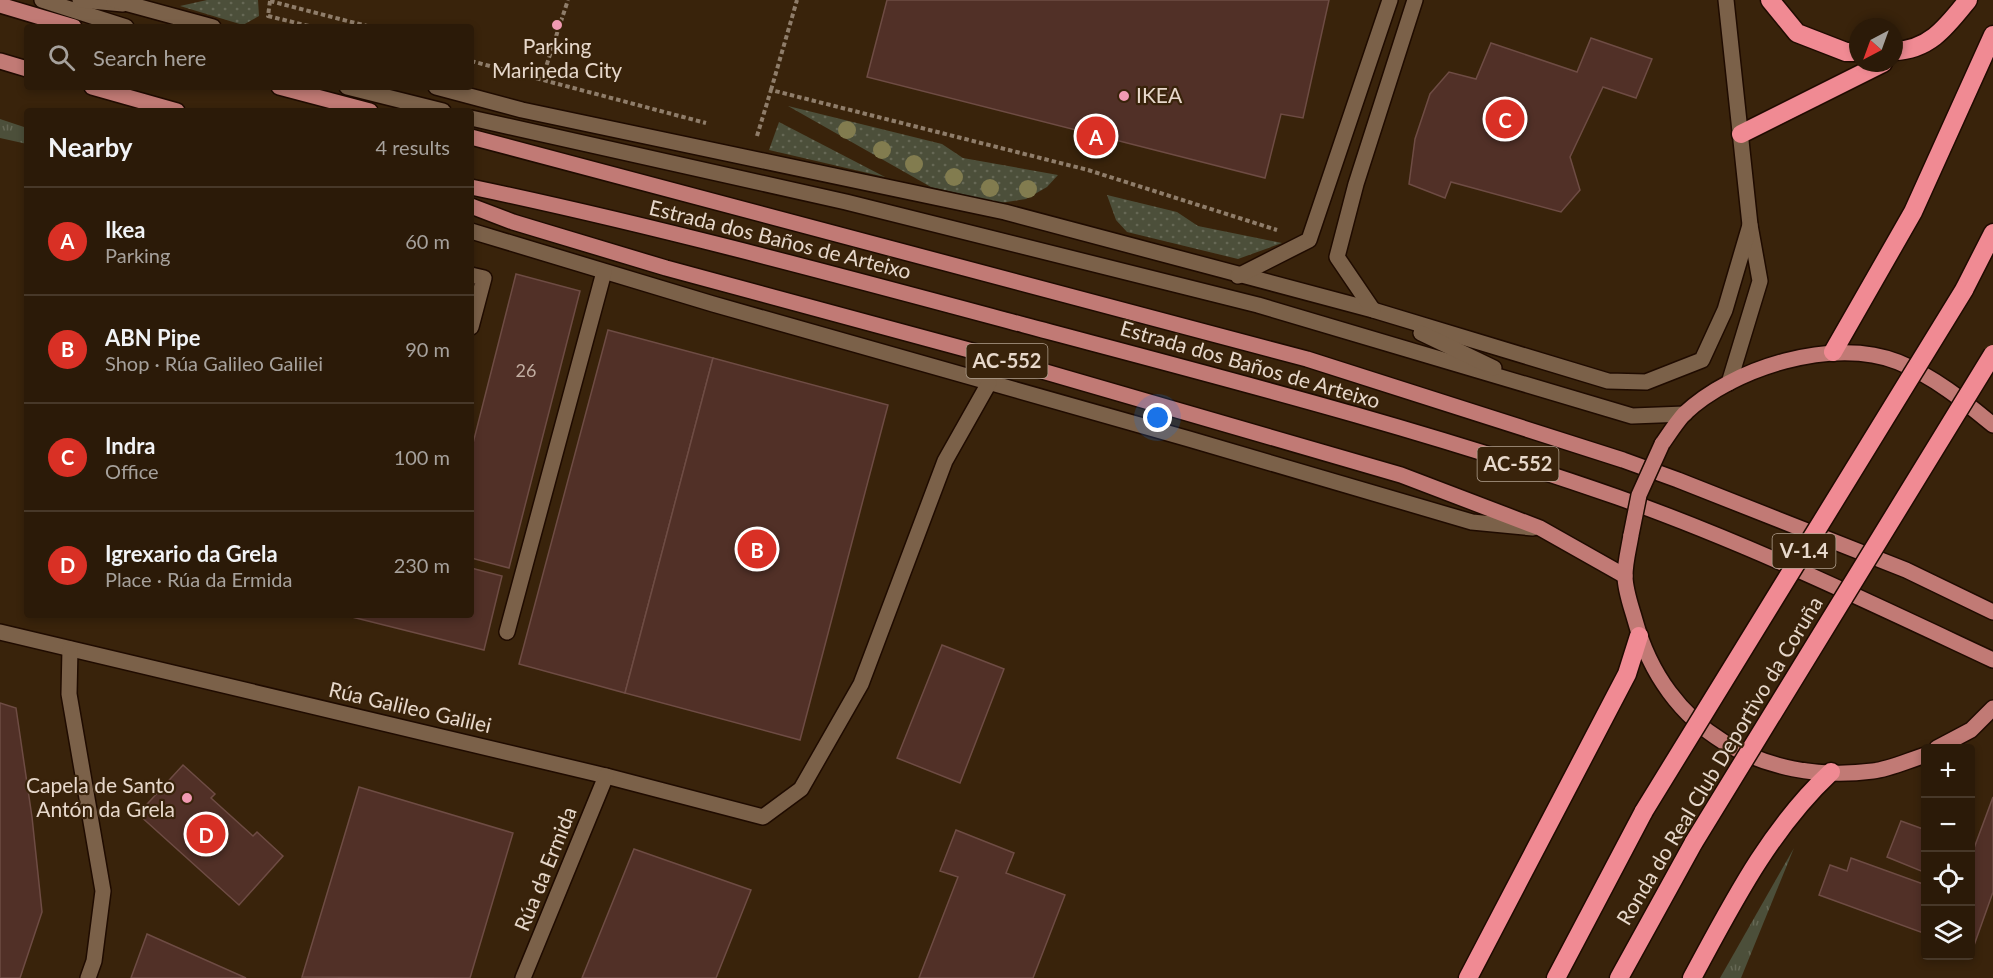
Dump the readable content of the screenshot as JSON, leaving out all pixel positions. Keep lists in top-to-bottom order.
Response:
{
  "streets": {
    "highway": ["V-1.4", "Ronda do Real Club Deportivo da Coruña"],
    "main road": ["Estrada dos Baños de Arteixo", "AC-552"],
    "street": ["Rúa Galileo Galilei", "Rúa da Ermida"]
  },
  "crossings": [
    ["Rúa Galileo Galilei", "Rúa da Ermida"]
  ],
  "places": ["Parking Marineda City", "IKEA", "Capela de Santo Antón da Grela"],
  "house_numbers": ["26"],
  "north": "bottom left",
  "page": {
    "search": "Search here",
    "pins": [
      "C",
      "A",
      "B",
      "D"
    ],
    "heading": ["Nearby", "4 results"],
    "list": [
      {
        "mark": "A",
        "name": "Ikea",
        "note": "Parking",
        "value": "60 m"
      },
      {
        "mark": "B",
        "name": "ABN Pipe",
        "note": "Shop · Rúa Galileo Galilei",
        "value": "90 m"
      },
      {
        "mark": "C",
        "name": "Indra",
        "note": "Office",
        "value": "100 m"
      },
      {
        "mark": "D",
        "name": "Igrexario da Grela",
        "note": "Place · Rúa da Ermida",
        "value": "230 m"
      }
    ],
    "map_buttons": ["+", "−"]
  }
}
